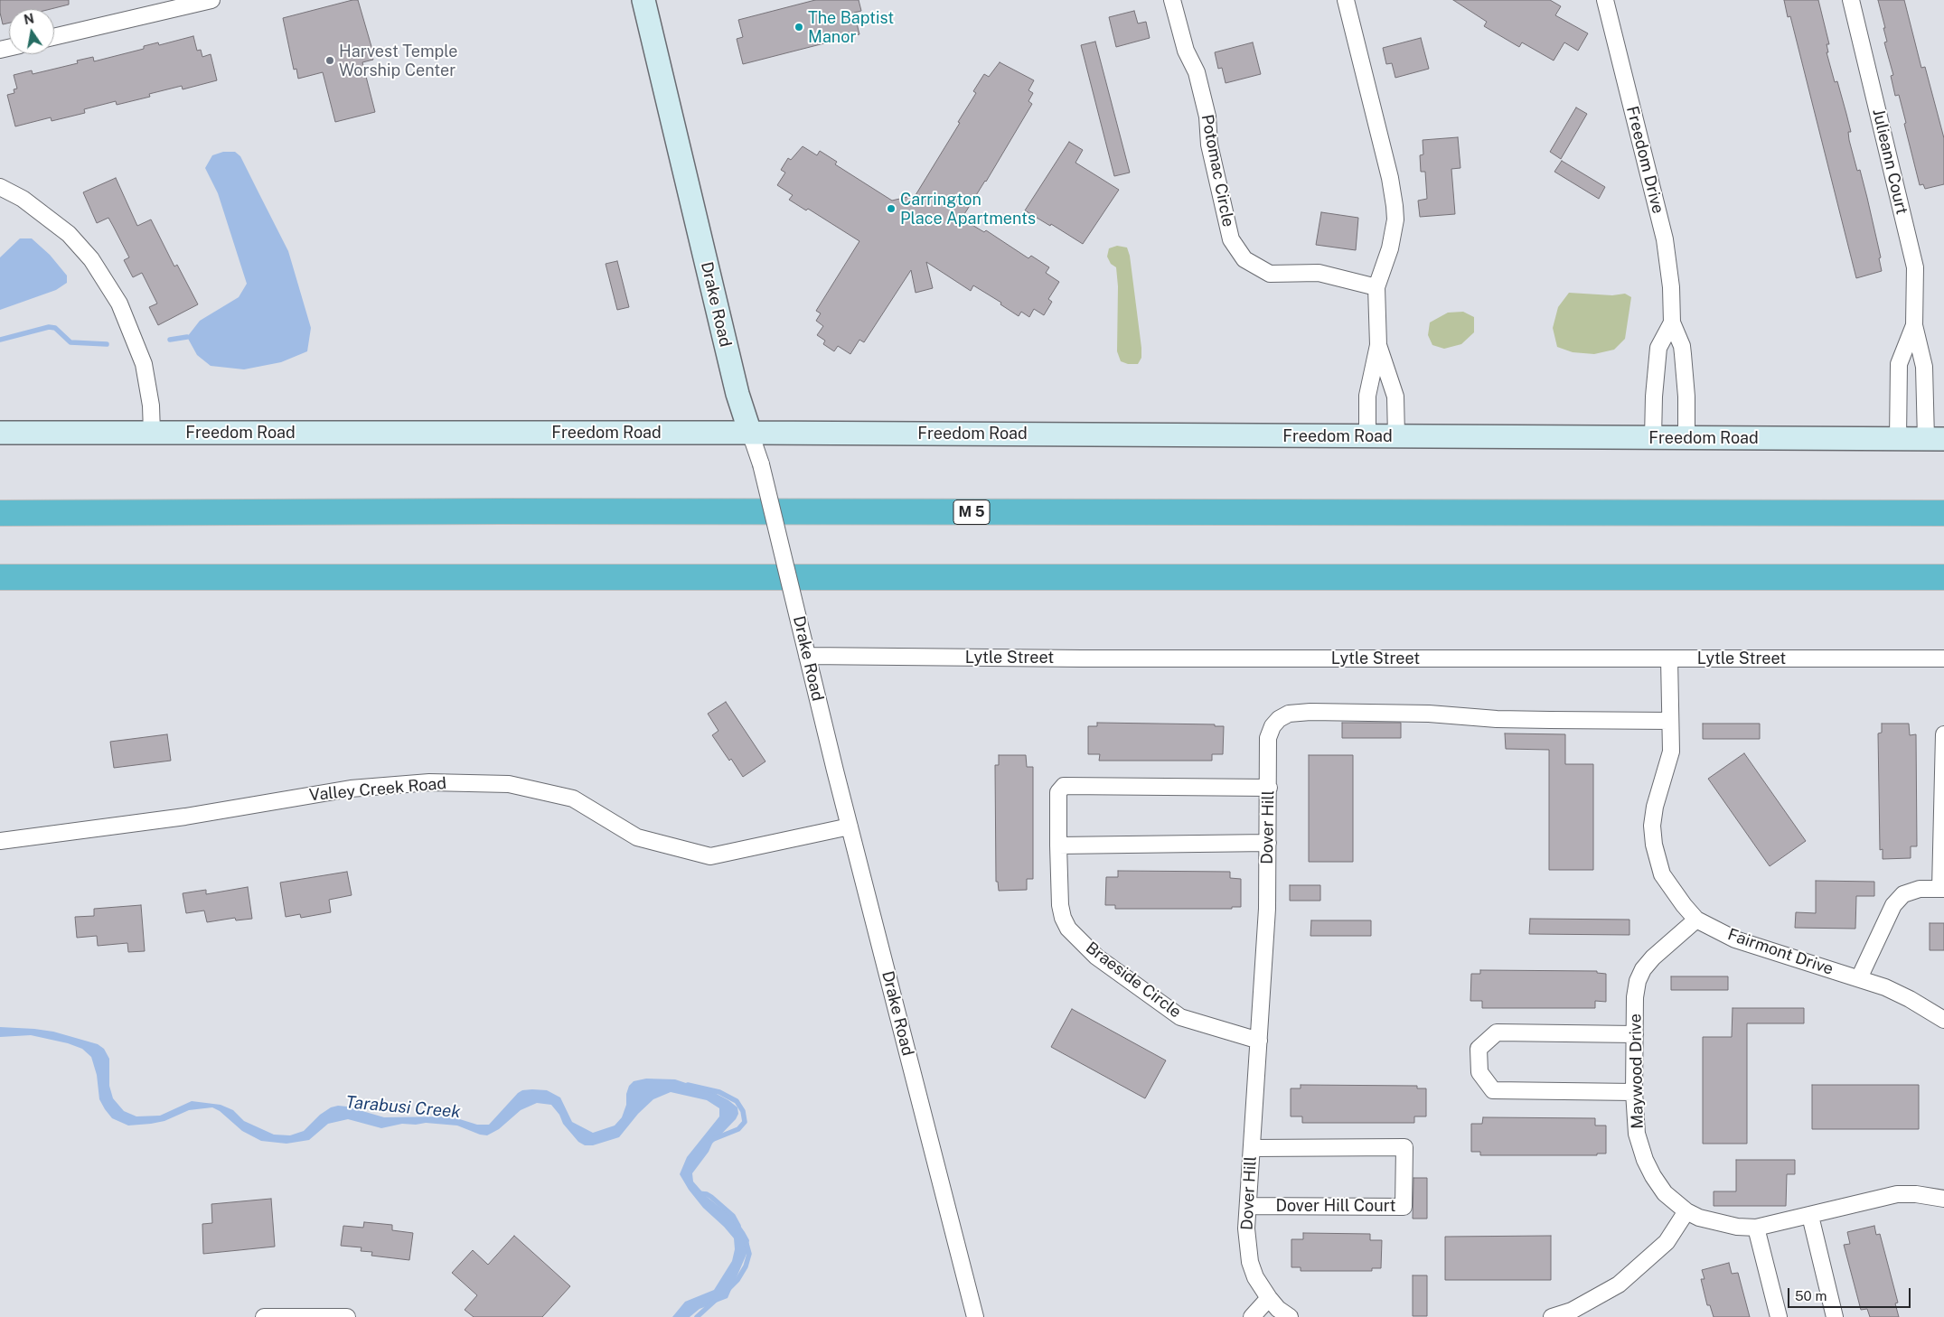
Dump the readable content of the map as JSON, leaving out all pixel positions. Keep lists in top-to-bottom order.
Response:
{
  "streets": {
    "highway": ["M 5"],
    "street": [
      "Freedom Drive",
      "Julieann Court",
      "Potomac Circle",
      "Drake Road",
      "Freedom Road",
      "Lytle Street",
      "Valley Creek Road",
      "Dover Hill",
      "Fairmont Drive",
      "Braeside Circle",
      "Maywood Drive",
      "Dover Hill Court"
    ]
  },
  "crossings": [
    ["Freedom Drive", "Freedom Road"],
    ["Julieann Court", "Freedom Road"],
    ["Drake Road", "Freedom Road"],
    ["Drake Road", "Lytle Street"],
    ["Drake Road", "Valley Creek Road"],
    ["Lytle Street", "Fairmont Drive"],
    ["Dover Hill", "Fairmont Drive"],
    ["Dover Hill", "Braeside Circle"],
    ["Dover Hill", "Dover Hill Court"],
    ["Fairmont Drive", "Maywood Drive"]
  ],
  "water": ["Tarabusi Creek"],
  "places": ["The Baptist Manor", "Harvest Temple Worship Center", "Carrington Place Apartments"],
  "scale_bar": "50 m",
  "north": "top"
}
